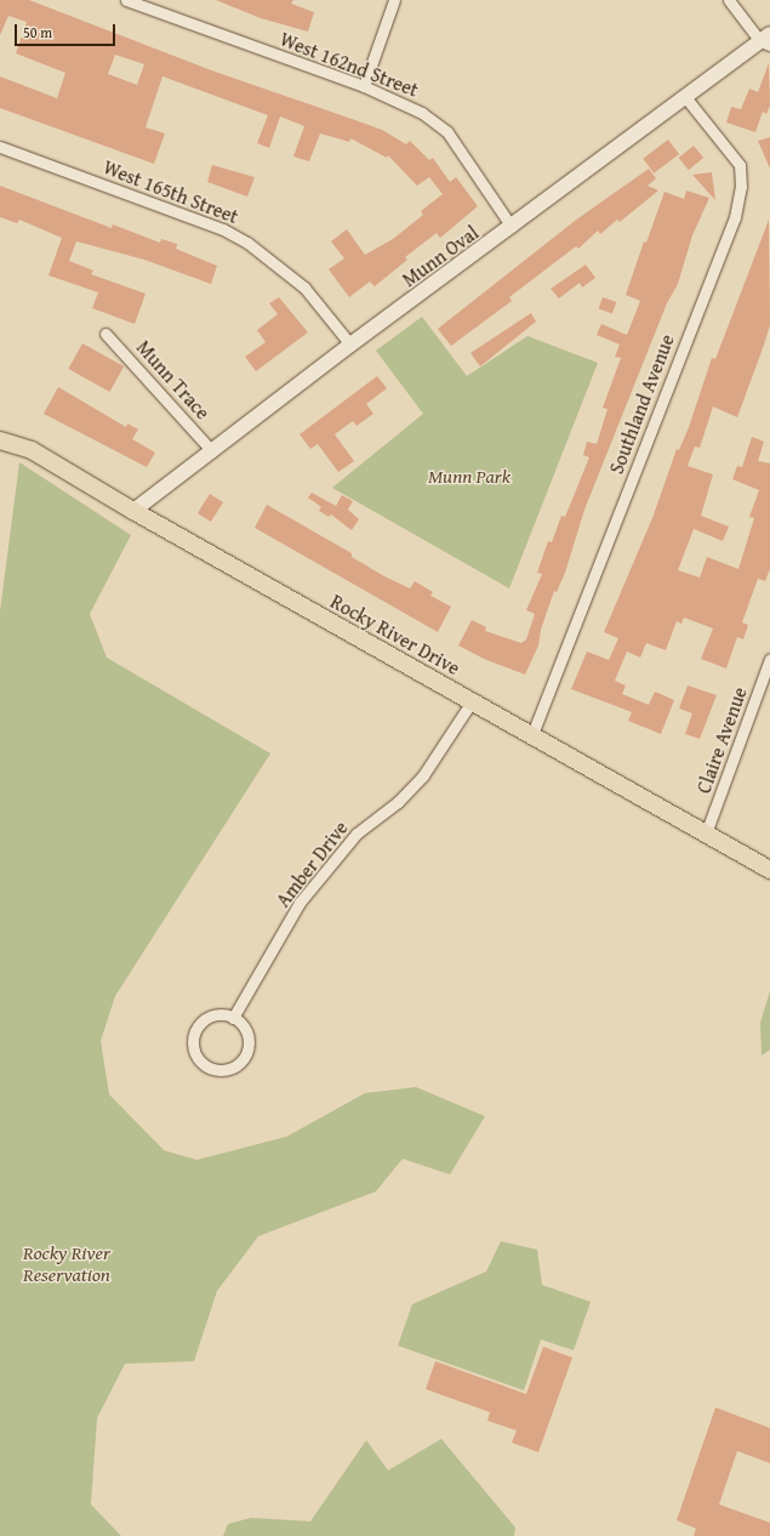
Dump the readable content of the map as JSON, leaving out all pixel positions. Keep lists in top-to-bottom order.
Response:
{
  "streets": {
    "main road": ["Rocky River Drive"],
    "street": [
      "West 162nd Street",
      "West 165th Street",
      "Munn Oval",
      "Munn Trace",
      "Southland Avenue",
      "Claire Avenue",
      "Amber Drive"
    ]
  },
  "crossings": [
    ["West 162nd Street", "Munn Oval"],
    ["West 165th Street", "Munn Oval"],
    ["Munn Oval", "Munn Trace"],
    ["Munn Oval", "Southland Avenue"],
    ["Munn Oval", "Rocky River Drive"],
    ["Southland Avenue", "Rocky River Drive"],
    ["Rocky River Drive", "Claire Avenue"],
    ["Rocky River Drive", "Amber Drive"]
  ],
  "parks": ["Munn Park", "Rocky River Reservation"],
  "scale_bar": "50 m"
}
